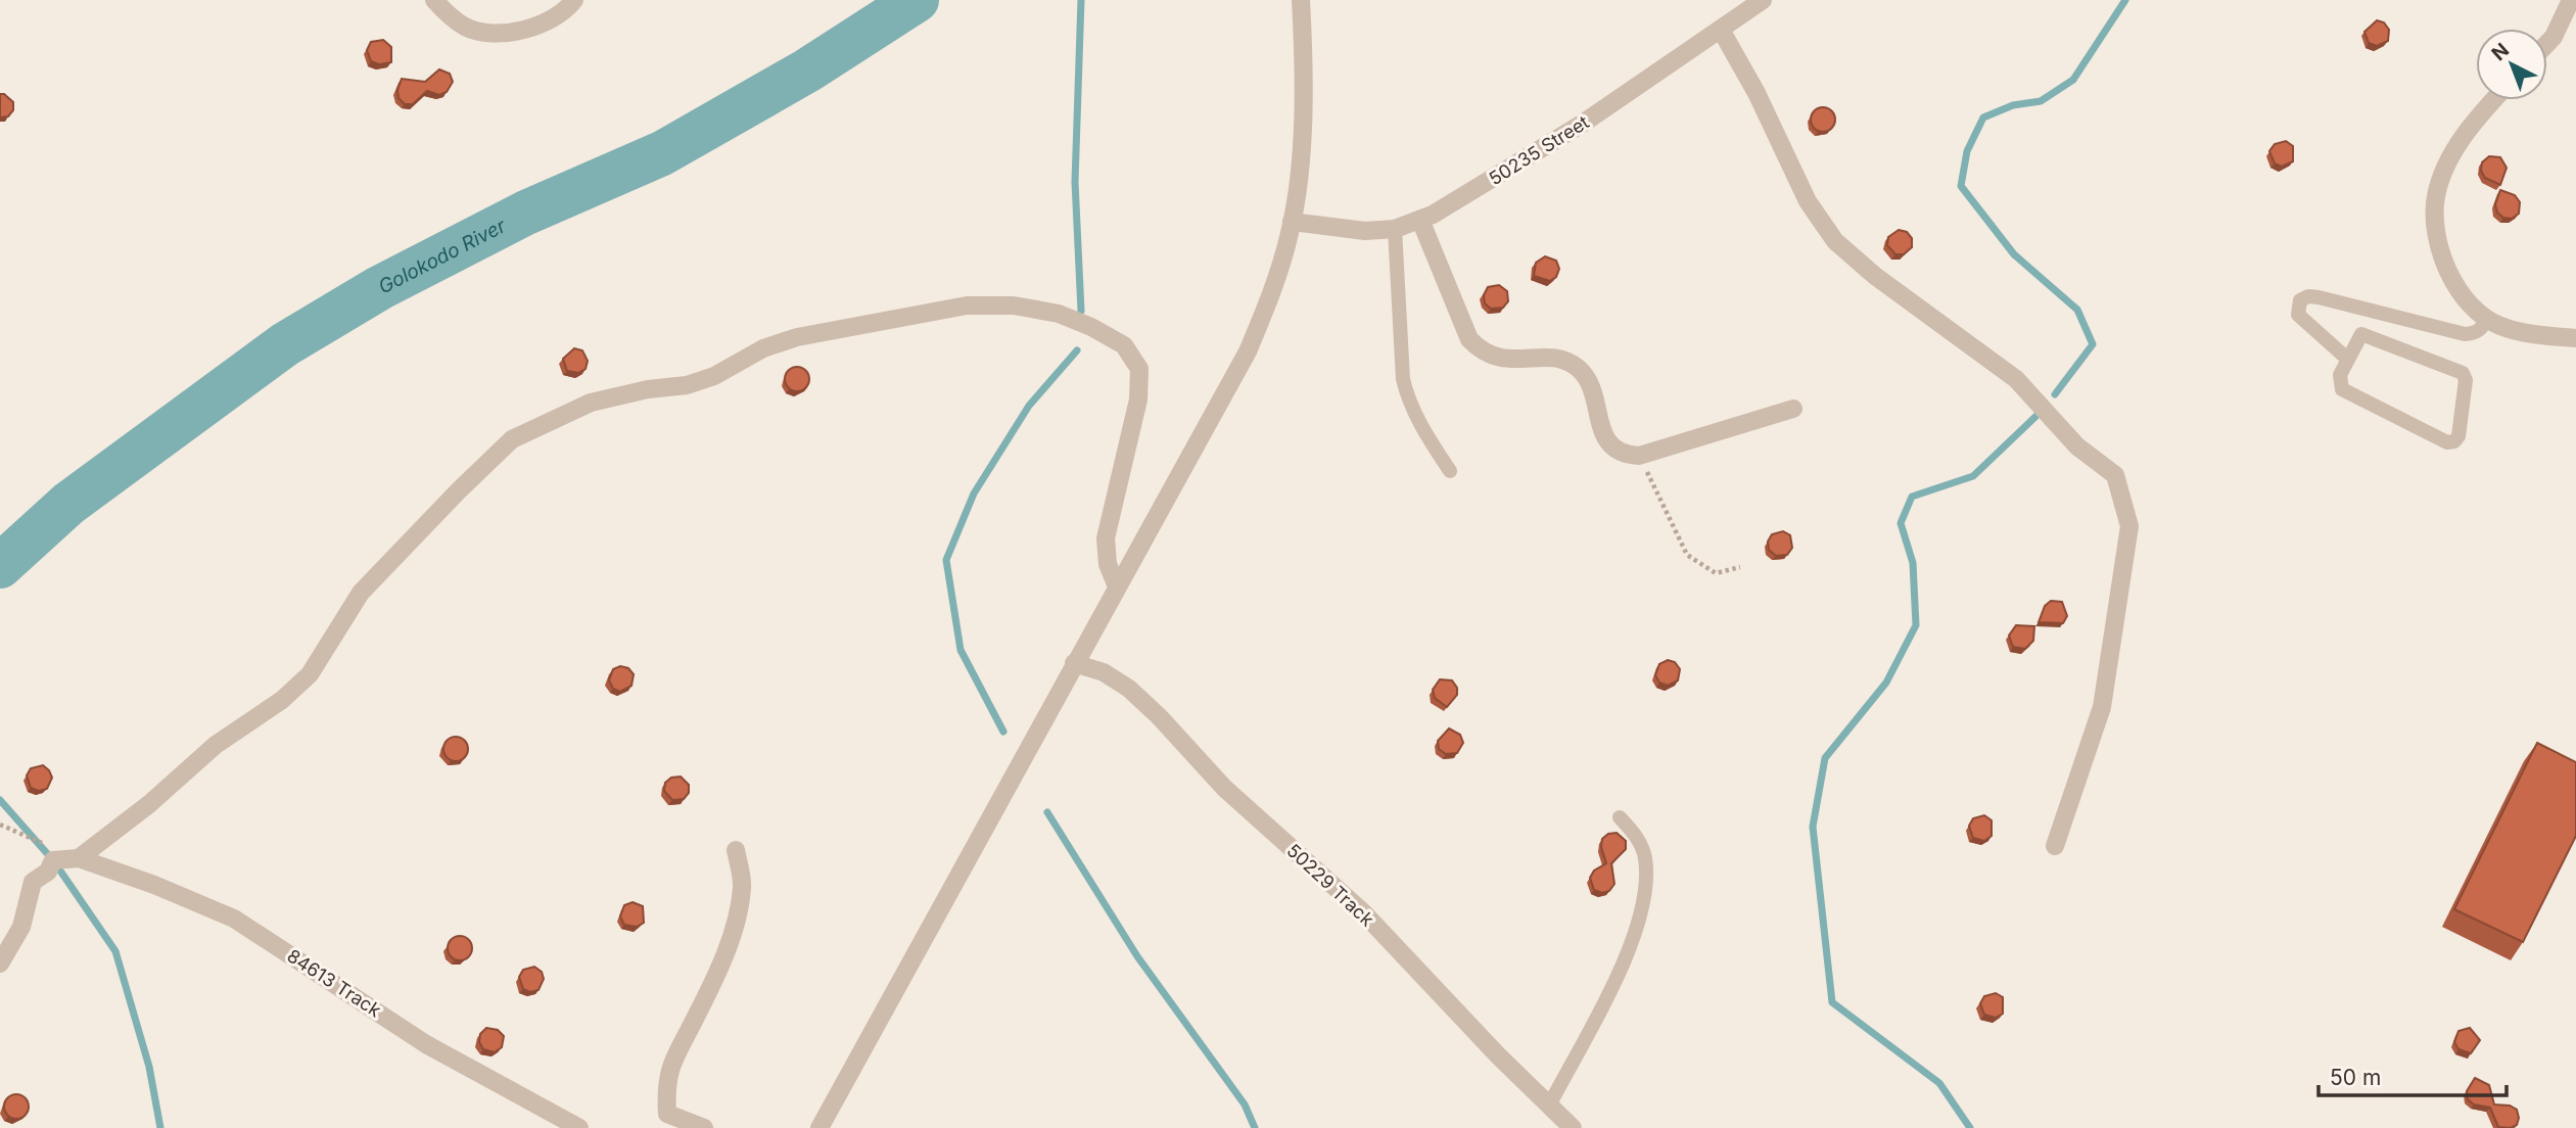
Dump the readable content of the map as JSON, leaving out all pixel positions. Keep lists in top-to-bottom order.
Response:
{
  "streets": {
    "street": ["50235 Street", "50229 Track", "84613 Track"]
  },
  "water": ["Golokodo River"],
  "scale_bar": "50 m",
  "north": "top left"
}
